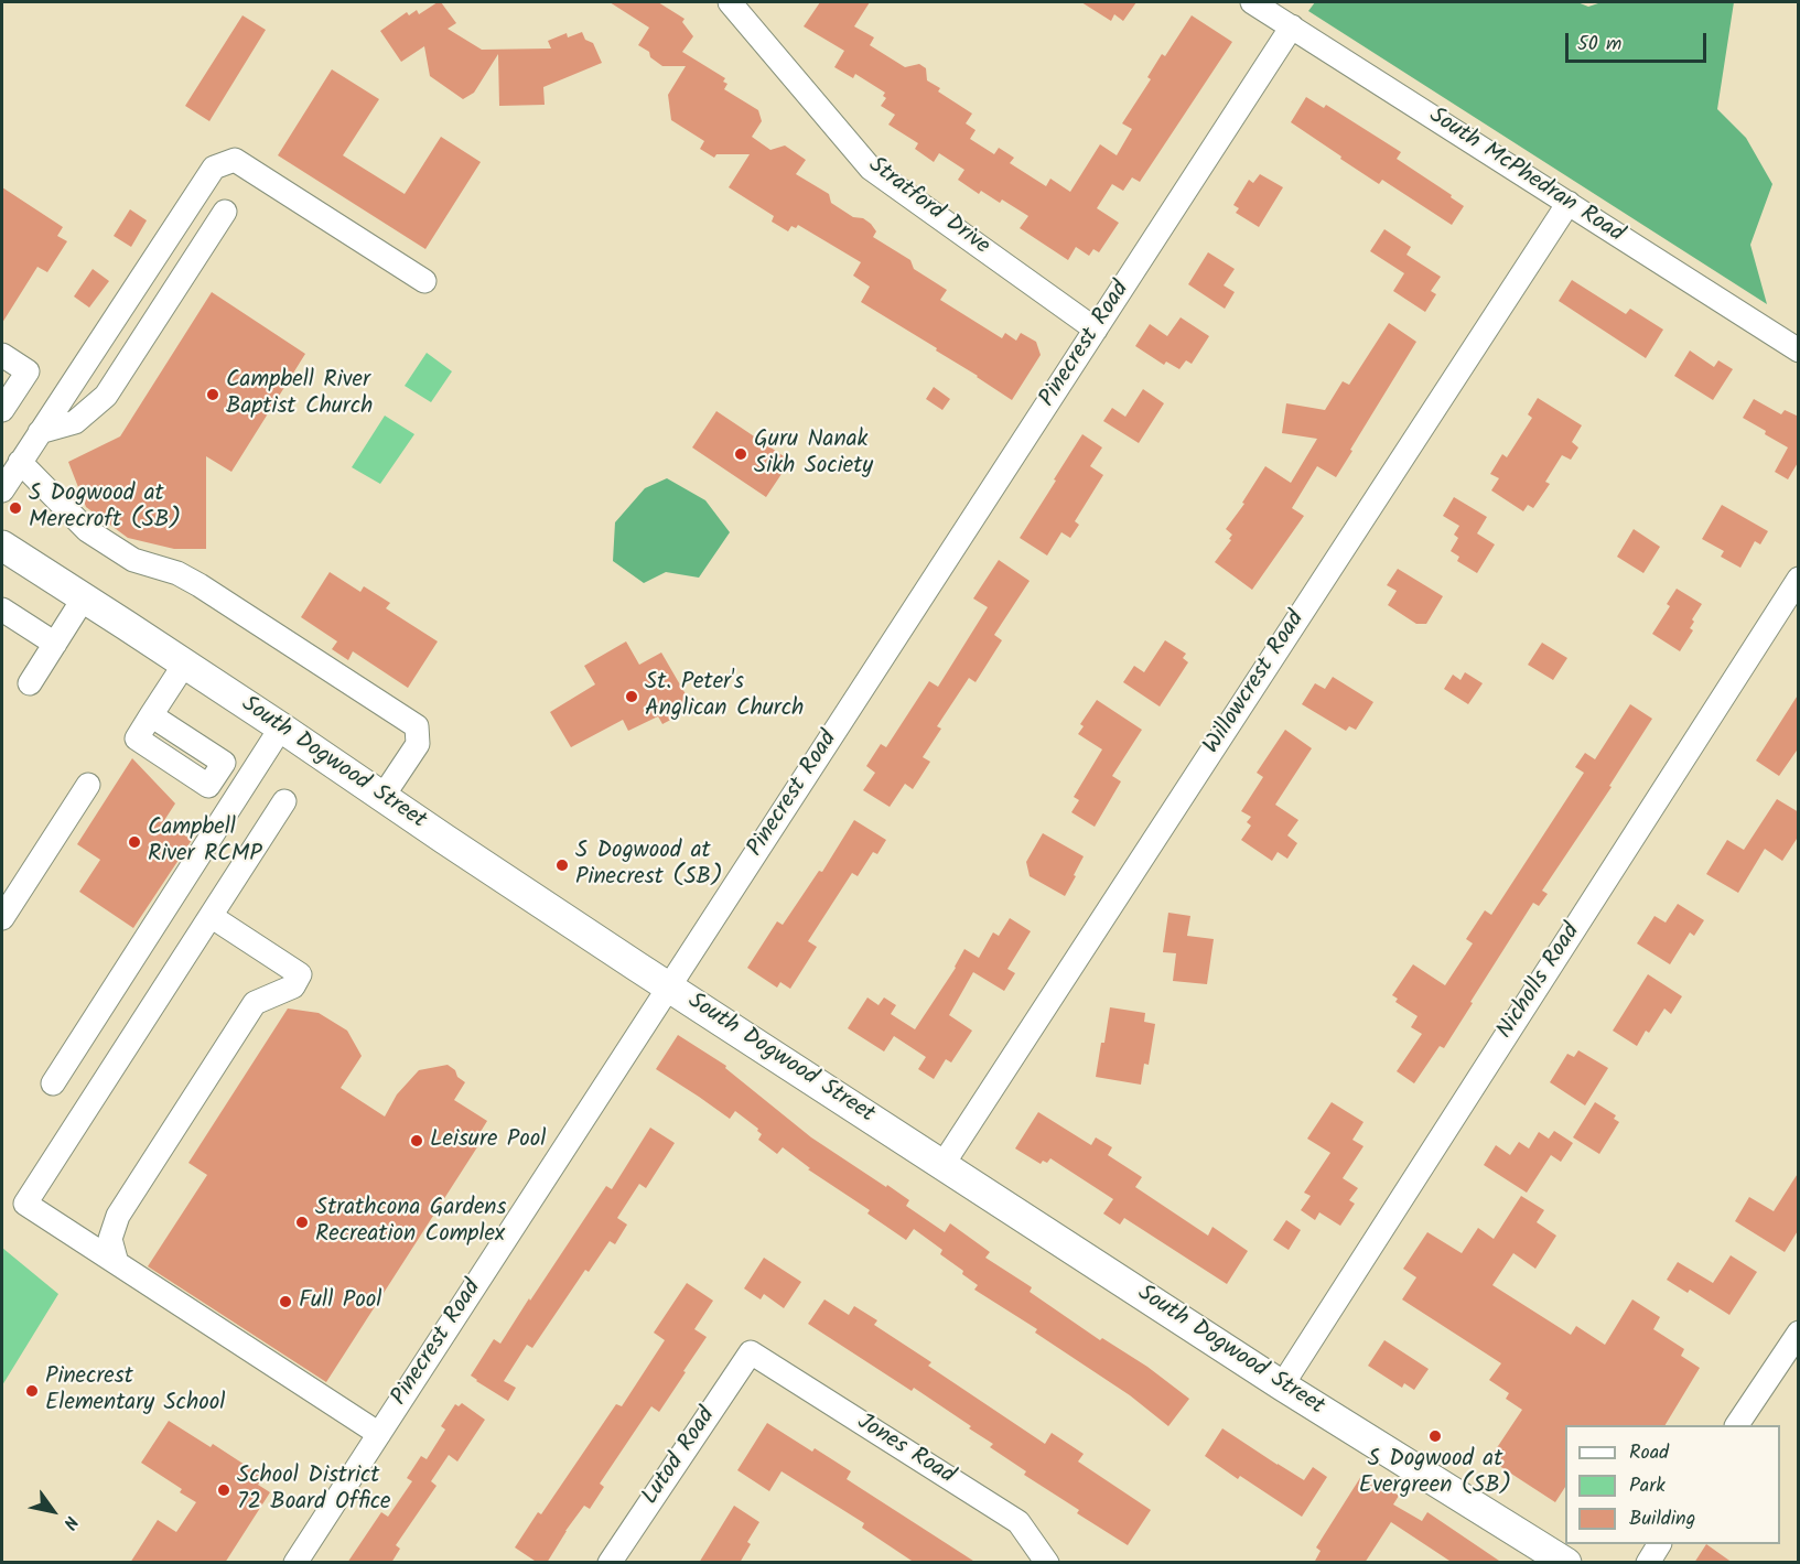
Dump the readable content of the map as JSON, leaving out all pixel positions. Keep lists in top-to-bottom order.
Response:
{
  "streets": {
    "main road": ["South Dogwood Street"],
    "street": [
      "South McPhedran Road",
      "Stratford Drive",
      "Pinecrest Road",
      "Willowcrest Road",
      "Nicholls Road",
      "Jones Road",
      "Lutod Road"
    ]
  },
  "crossings": [
    ["South McPhedran Road", "Pinecrest Road"],
    ["South McPhedran Road", "Willowcrest Road"],
    ["Stratford Drive", "Pinecrest Road"],
    ["Pinecrest Road", "South Dogwood Street"],
    ["Willowcrest Road", "South Dogwood Street"],
    ["South Dogwood Street", "Nicholls Road"],
    ["Jones Road", "Lutod Road"]
  ],
  "places": [
    "Campbell River Baptist Church",
    "Guru Nanak Sikh Society",
    "S Dogwood at Merecroft (SB)",
    "St. Peter's Anglican Church",
    "Campbell River RCMP",
    "S Dogwood at Pinecrest (SB)",
    "Leisure Pool",
    "Strathcona Gardens Recreation Complex",
    "Full Pool",
    "Pinecrest Elementary School",
    "S Dogwood at Evergreen (SB)",
    "School District 72 Board Office"
  ],
  "legend": ["Road", "Park", "Building"],
  "scale_bar": "50 m",
  "north": "bottom right"
}
